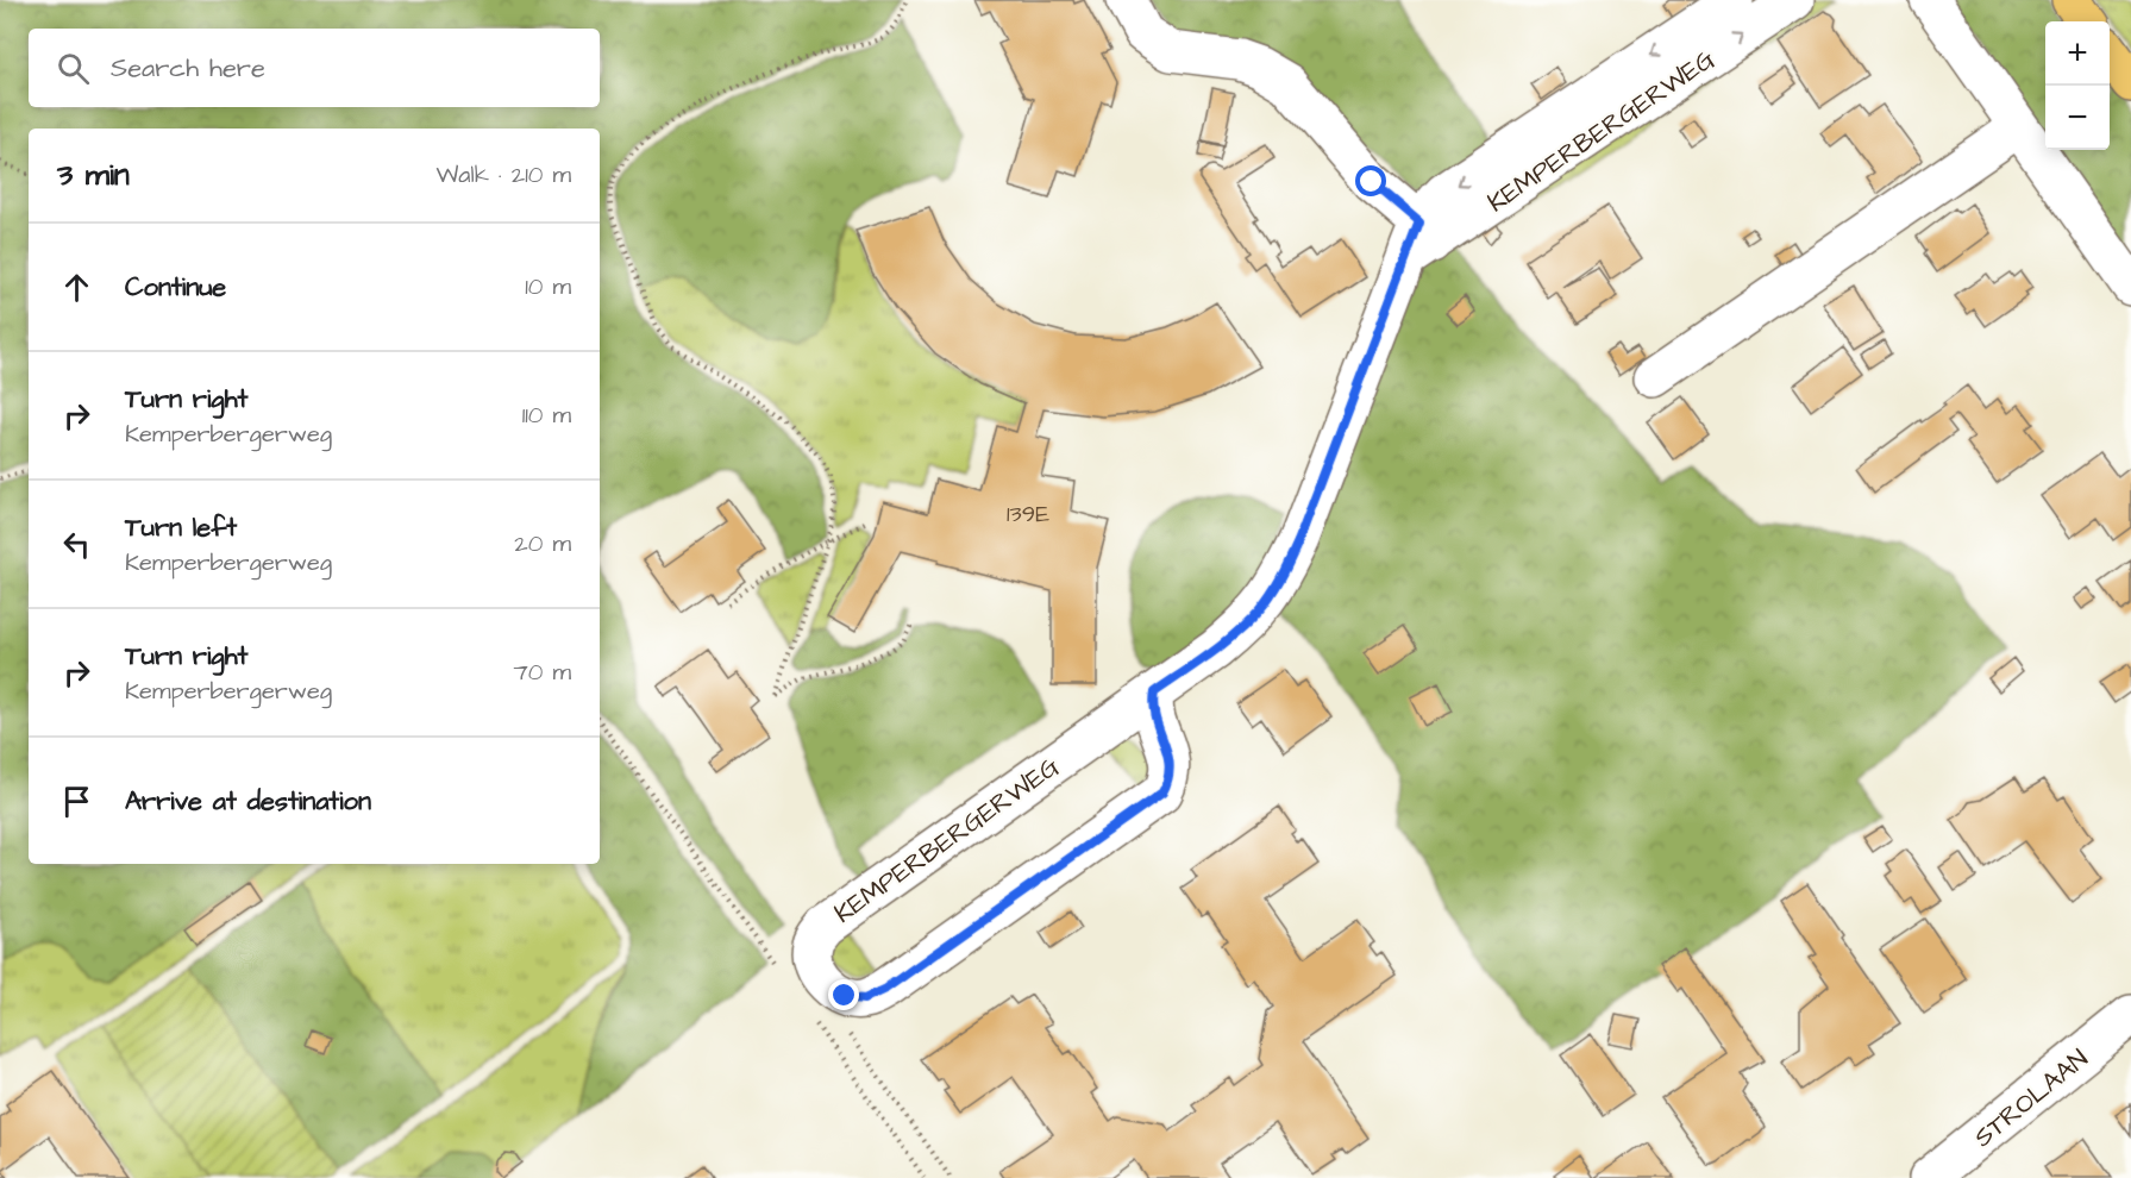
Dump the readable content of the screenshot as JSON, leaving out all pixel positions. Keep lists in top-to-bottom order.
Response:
{
  "streets": {
    "street": ["KEMPERBERGERWEG", "STROLAAN"]
  },
  "house_numbers": ["139E"],
  "page": {
    "map_buttons": ["+", "−"],
    "search": "Search here",
    "heading": ["3 min", "Walk · 210 m"],
    "list": [
      ["Continue", "10 m"],
      ["Turn right", "Kemperbergerweg", "110 m"],
      ["Turn left", "Kemperbergerweg", "20 m"],
      ["Turn right", "Kemperbergerweg", "70 m"],
      "Arrive at destination"
    ]
  }
}
